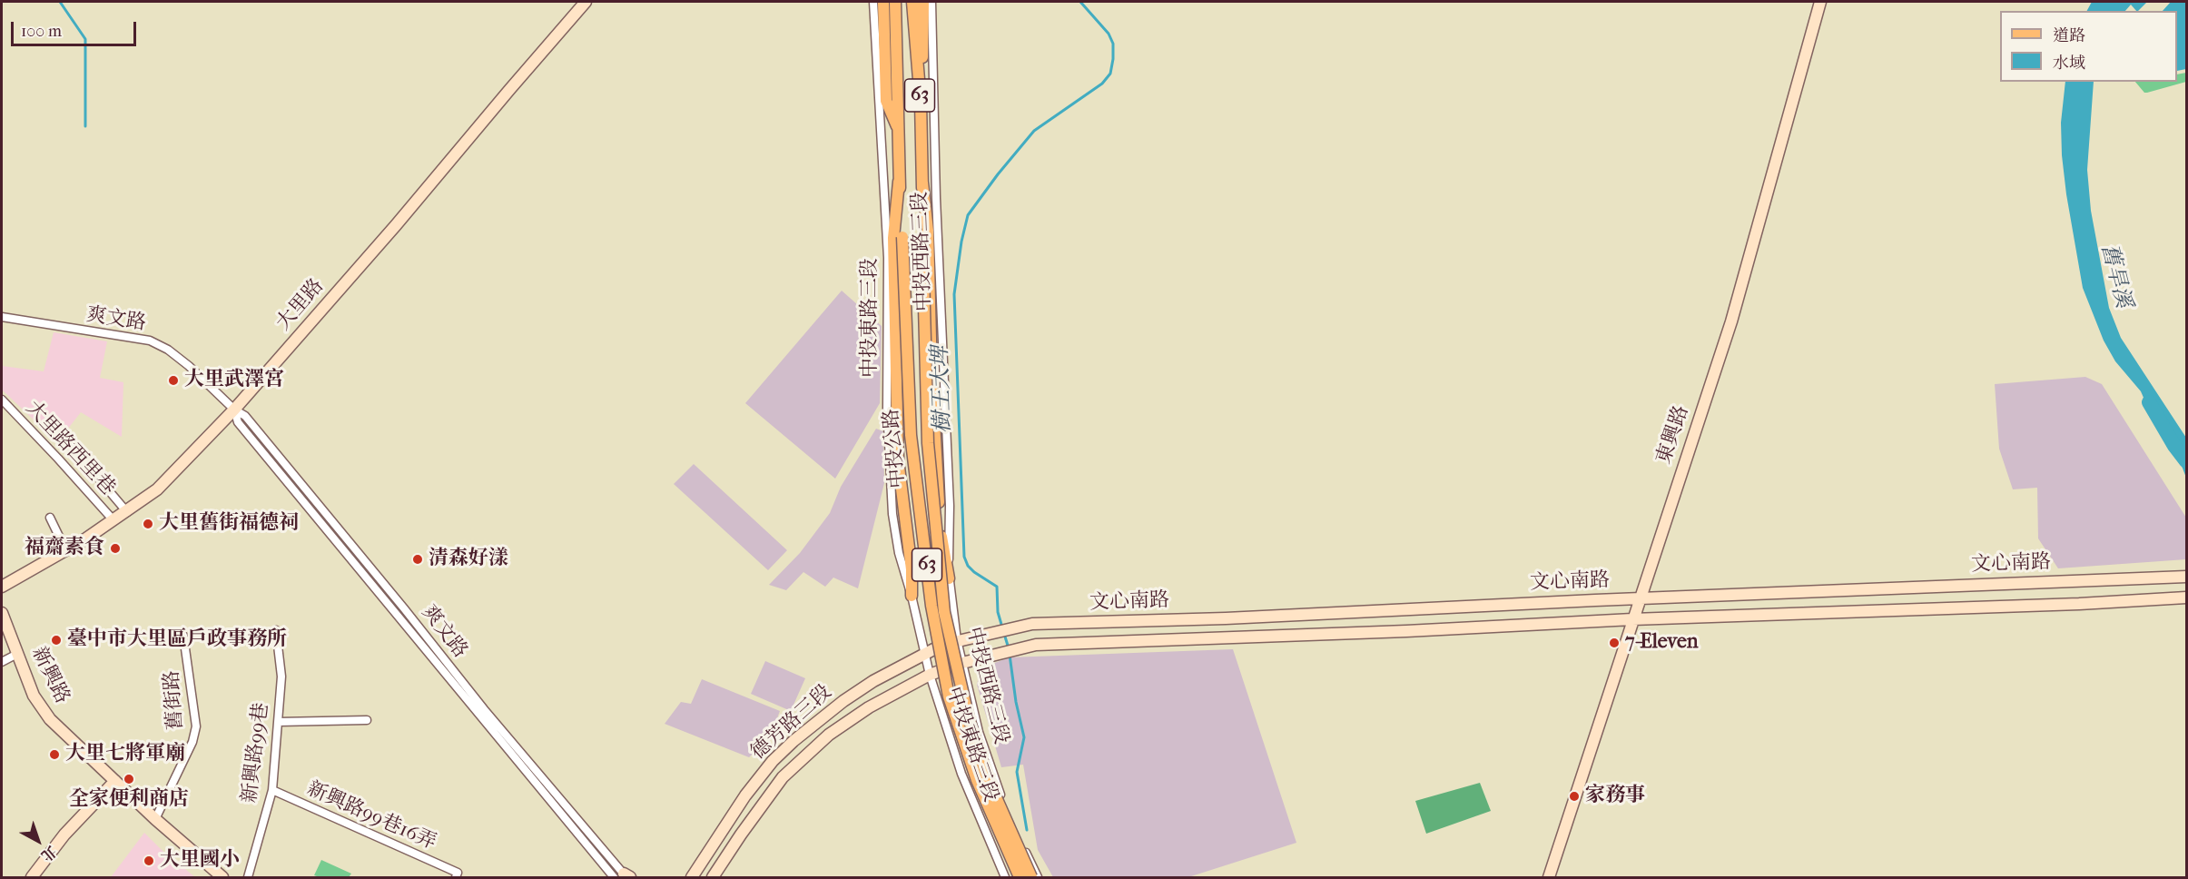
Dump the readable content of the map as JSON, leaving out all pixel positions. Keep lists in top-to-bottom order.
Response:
{
  "streets": {
    "main road": ["63", "中投公路"],
    "street": [
      "中投西路三段",
      "大里路",
      "中投東路三段",
      "爽文路",
      "東興路",
      "大里路西里巷",
      "文心南路",
      "新興路",
      "舊街路",
      "德芳路三段",
      "新興路99巷",
      "新興路99巷16弄"
    ]
  },
  "crossings": [
    ["中投西路三段", "文心南路"],
    ["中投西路三段", "德芳路三段"],
    ["大里路", "爽文路"],
    ["大里路", "大里路西里巷"],
    ["中投東路三段", "德芳路三段"],
    ["東興路", "文心南路"],
    ["文心南路", "德芳路三段"],
    ["新興路", "舊街路"],
    ["新興路99巷", "新興路99巷16弄"]
  ],
  "water": ["舊旱溪", "樹王大埤"],
  "places": [
    "大里武澤宮",
    "大里舊街福德祠",
    "福齋素食",
    "清森好漾",
    "臺中市大里區戶政事務所",
    "7-Eleven",
    "大里七將軍廟",
    "全家便利商店",
    "家務事",
    "大里國小"
  ],
  "legend": ["道路", "水域"],
  "scale_bar": "100 m",
  "north": "bottom right"
}
